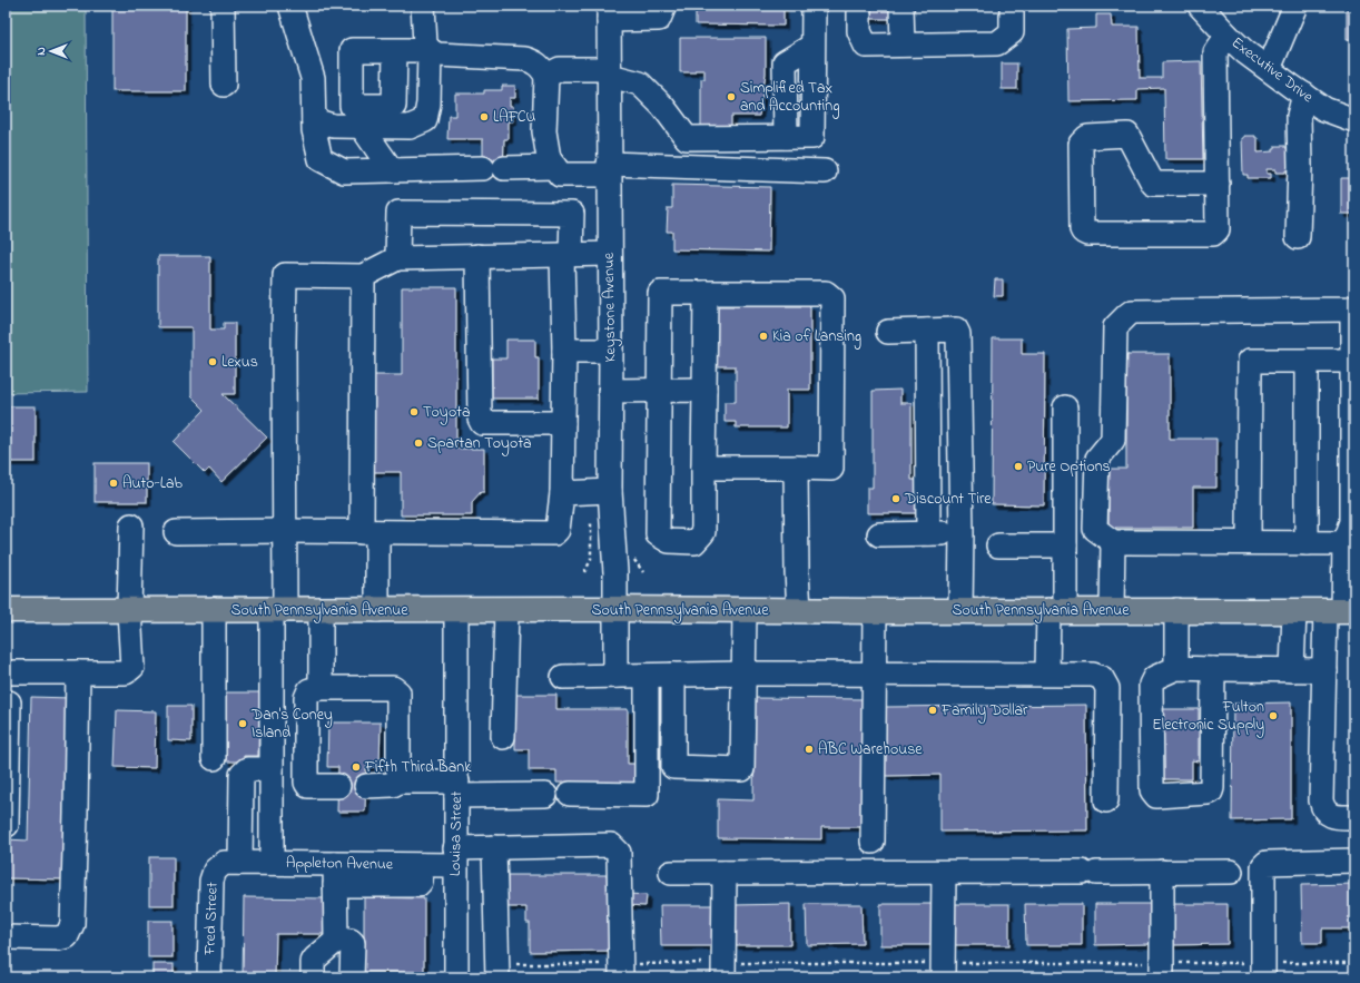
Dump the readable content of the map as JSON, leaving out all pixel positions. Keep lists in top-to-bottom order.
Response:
{
  "streets": {
    "main road": ["South Pennsylvania Avenue"],
    "street": [
      "Executive Drive",
      "Keystone Avenue",
      "Louisa Street",
      "Appleton Avenue",
      "Fred Street"
    ]
  },
  "crossings": [
    ["Keystone Avenue", "South Pennsylvania Avenue"],
    ["South Pennsylvania Avenue", "Louisa Street"],
    ["Louisa Street", "Appleton Avenue"],
    ["Appleton Avenue", "Fred Street"]
  ],
  "places": [
    "Simplified Tax and Accounting",
    "LAFCU",
    "Kia of Lansing",
    "Lexus",
    "Toyota",
    "Spartan Toyota",
    "Pure Options",
    "Auto-Lab",
    "Discount Tire",
    "Family Dollar",
    "Fulton Electronic Supply",
    "Dan's Coney Island",
    "ABC Warehouse",
    "Fifth Third Bank"
  ],
  "north": "left"
}
